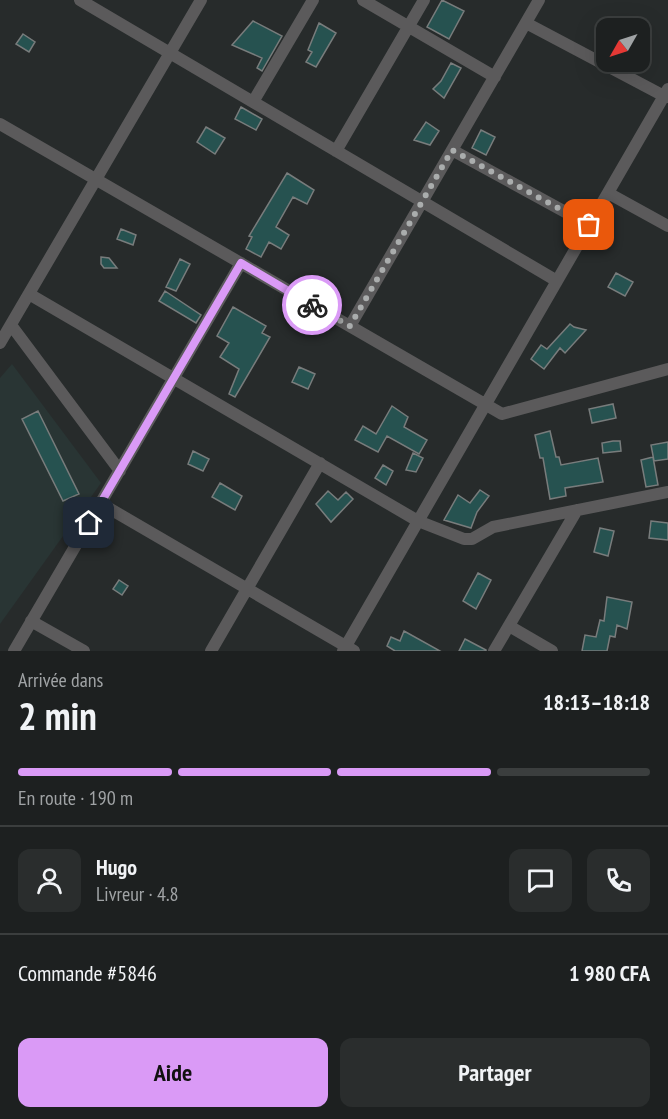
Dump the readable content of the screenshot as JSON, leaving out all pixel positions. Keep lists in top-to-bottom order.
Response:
{
  "north": "bottom left",
  "page": {
    "heading": ["2 min", "Arrivée dans", "18:13–18:18"],
    "panel": [
      "Hugo",
      "Livreur · 4.8",
      "Commande #5846",
      "1 980 CFA"
    ],
    "bar": "En route · 190 m",
    "buttons": ["Aide", "Partager"]
  }
}
